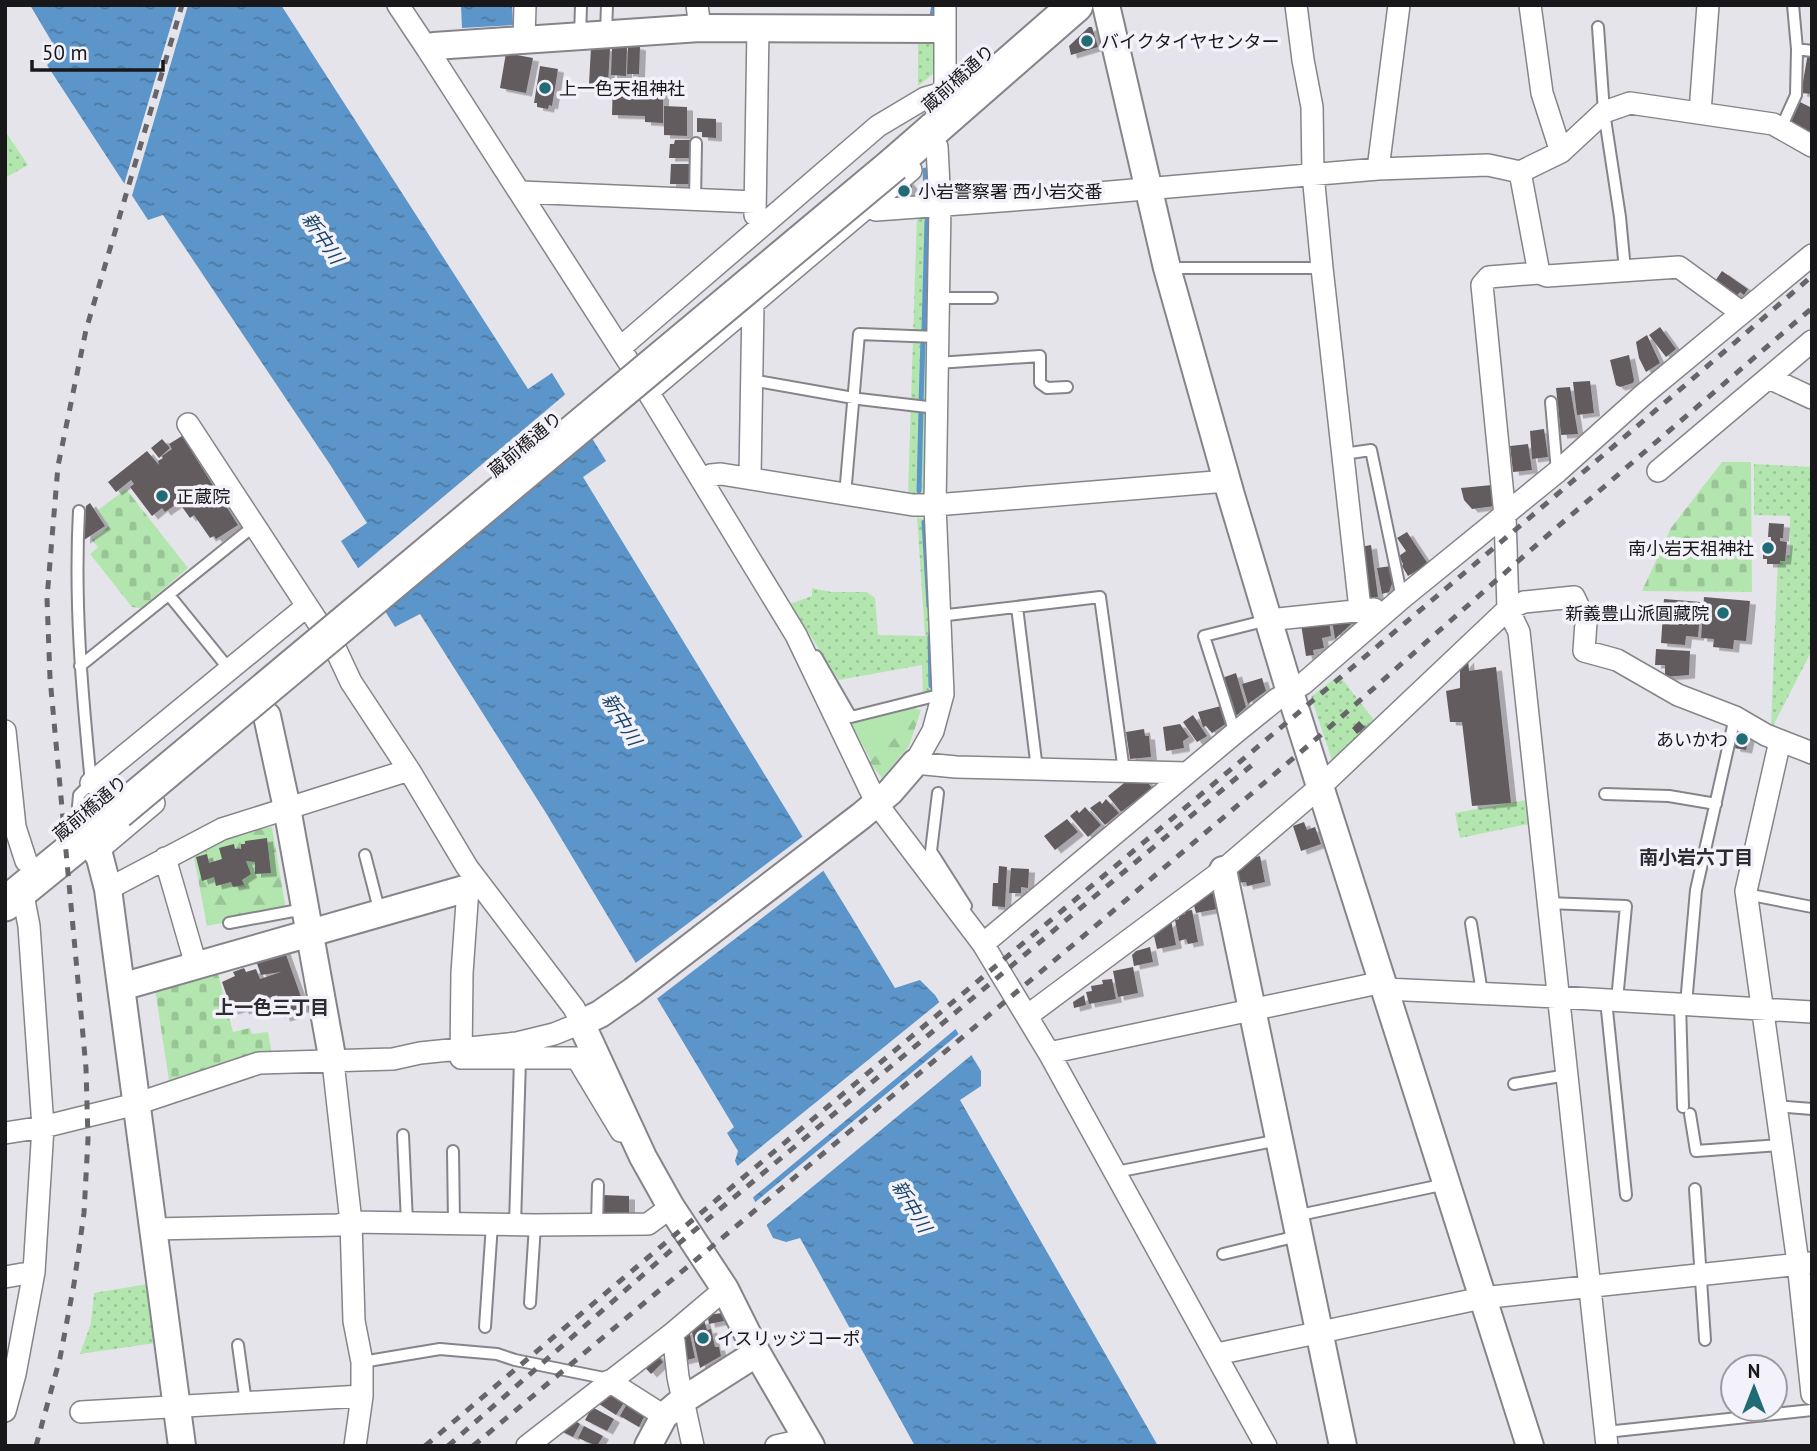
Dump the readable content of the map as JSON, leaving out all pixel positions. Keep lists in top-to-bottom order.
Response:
{
  "streets": {
    "main road": ["蔵前橋通り"]
  },
  "districts": ["南小岩六丁目", "上一色三丁目"],
  "water": ["新中川"],
  "places": [
    "バイクタイヤセンター",
    "上一色天祖神社",
    "小岩警察署 西小岩交番",
    "正蔵院",
    "南小岩天祖神社",
    "新義豊山派圓藏院",
    "あいかわ",
    "イスリッジコーポ"
  ],
  "scale_bar": "50 m",
  "north": "top"
}
